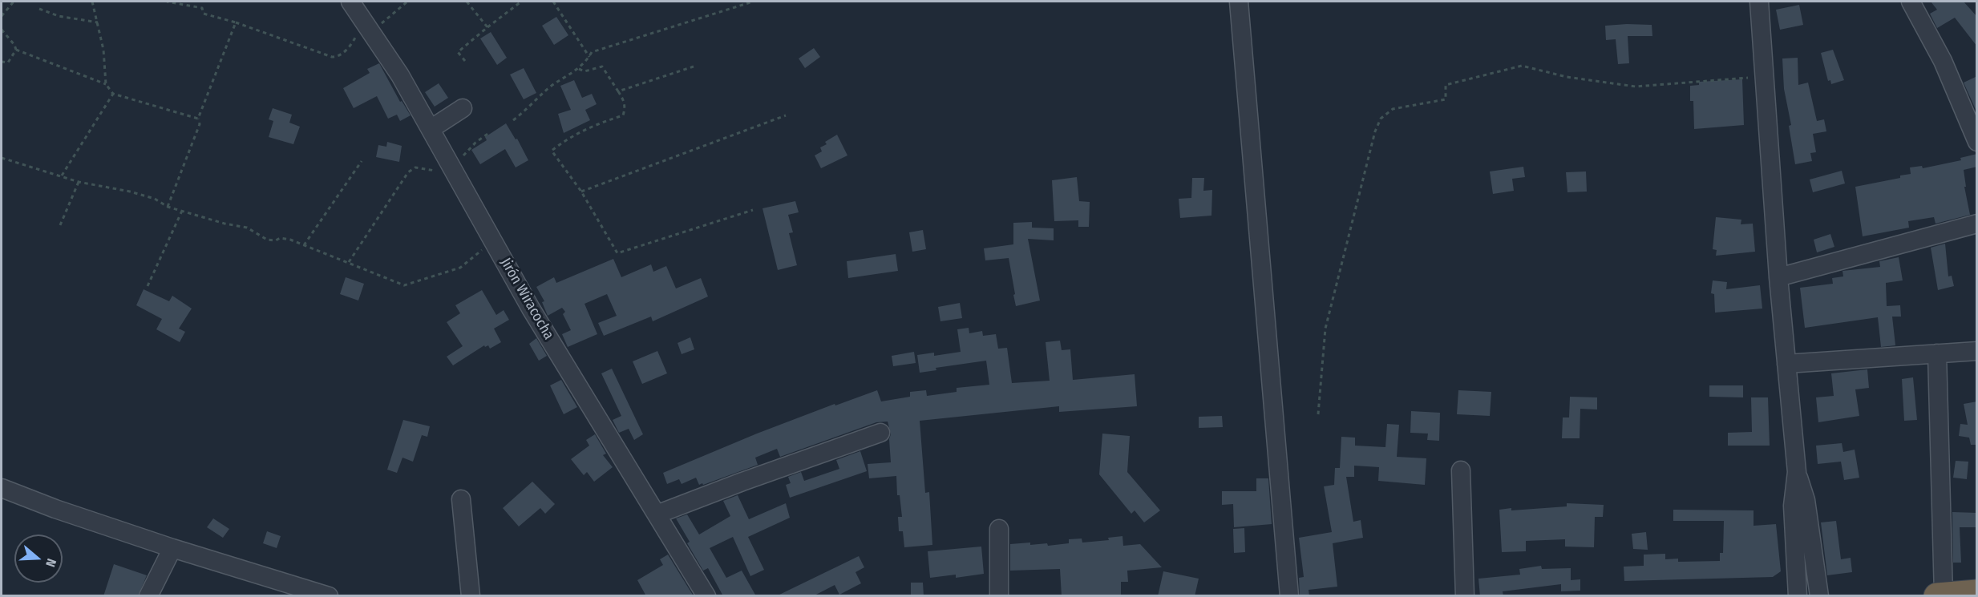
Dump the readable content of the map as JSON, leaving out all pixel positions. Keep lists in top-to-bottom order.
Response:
{
  "streets": {
    "street": ["Jirón Wiracocha"]
  },
  "north": "right"
}
